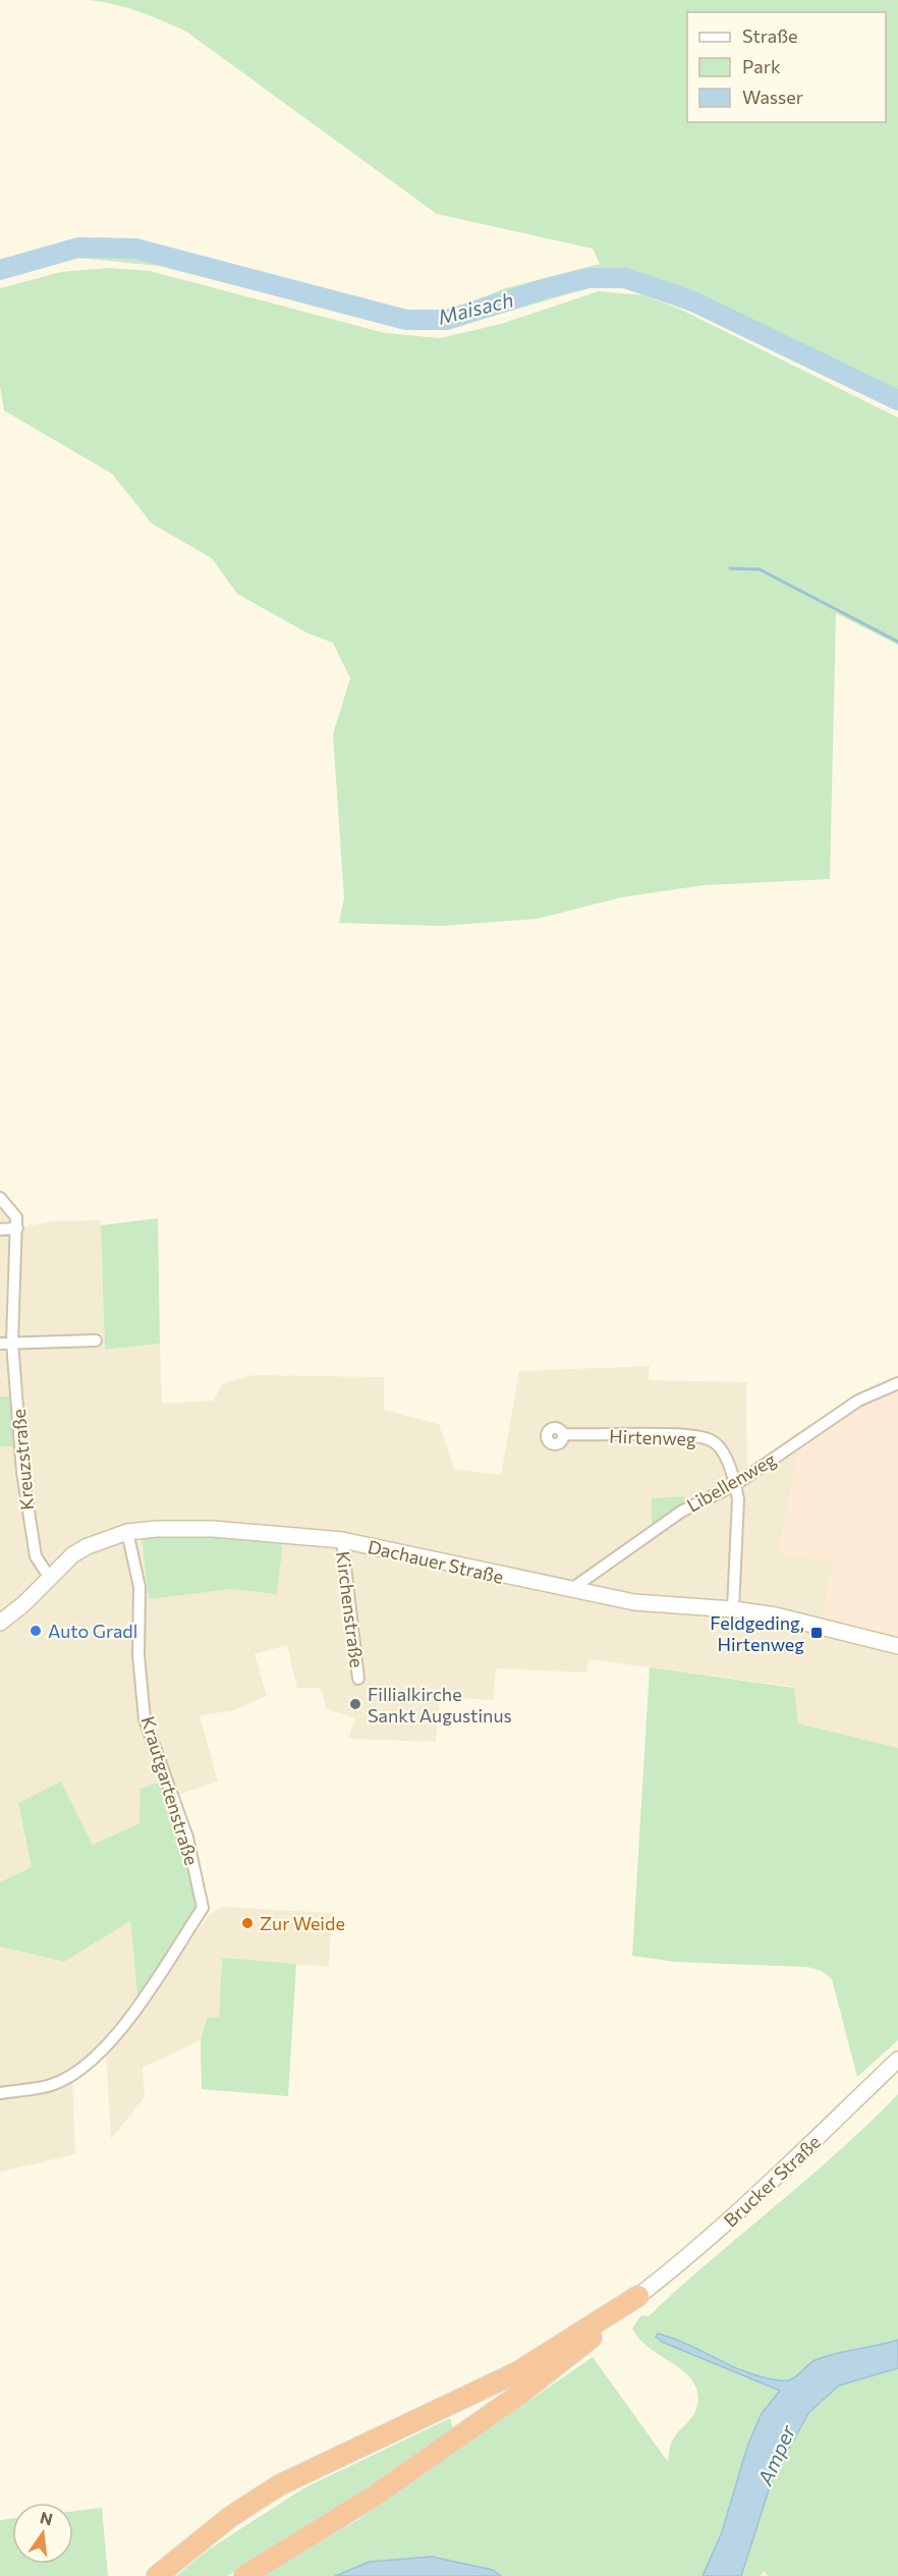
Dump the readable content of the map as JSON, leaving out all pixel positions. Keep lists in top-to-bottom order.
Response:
{
  "streets": {
    "street": [
      "Hirtenweg",
      "Kreuzstraße",
      "Libellenweg",
      "Dachauer Straße",
      "Kirchenstraße",
      "Krautgartenstraße",
      "Brucker Straße"
    ]
  },
  "crossings": [
    ["Hirtenweg", "Libellenweg"],
    ["Hirtenweg", "Dachauer Straße"],
    ["Kreuzstraße", "Dachauer Straße"],
    ["Libellenweg", "Dachauer Straße"],
    ["Dachauer Straße", "Kirchenstraße"],
    ["Dachauer Straße", "Krautgartenstraße"]
  ],
  "water": ["Maisach", "Amper"],
  "places": {
    "other": ["Auto Gradl", "Fillialkirche Sankt Augustinus", "Zur Weide"],
    "transit": ["Feldgeding, Hirtenweg"]
  },
  "legend": ["Straße", "Park", "Wasser"],
  "north": "top"
}
